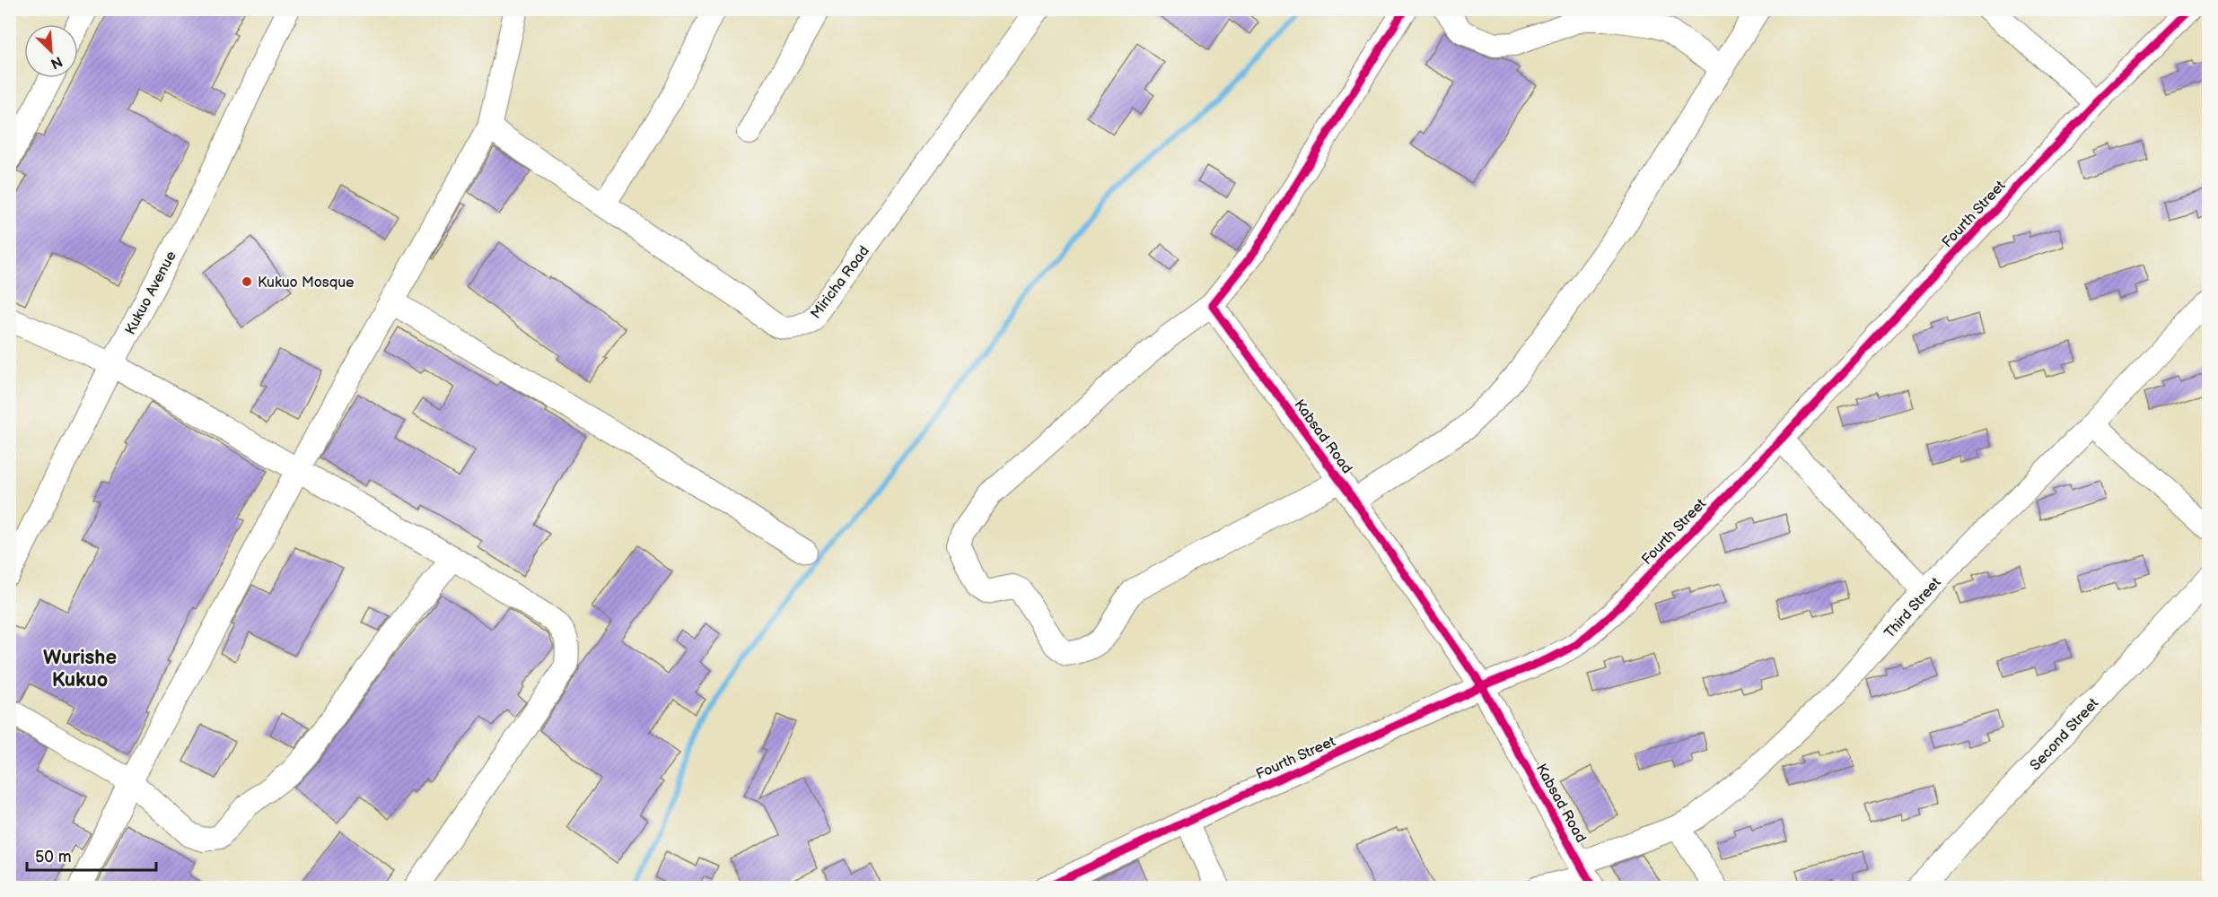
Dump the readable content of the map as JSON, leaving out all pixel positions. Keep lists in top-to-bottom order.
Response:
{
  "streets": {
    "street": [
      "Fourth Street",
      "Miricha Road",
      "Kukuo Avenue",
      "Kabsad Road",
      "Third Street",
      "Second Street"
    ]
  },
  "crossings": [
    ["Fourth Street", "Kabsad Road"],
    ["Kabsad Road", "Third Street"]
  ],
  "districts": ["Wurishe Kukuo"],
  "places": ["Kukuo Mosque"],
  "scale_bar": "50 m",
  "north": "bottom right"
}
